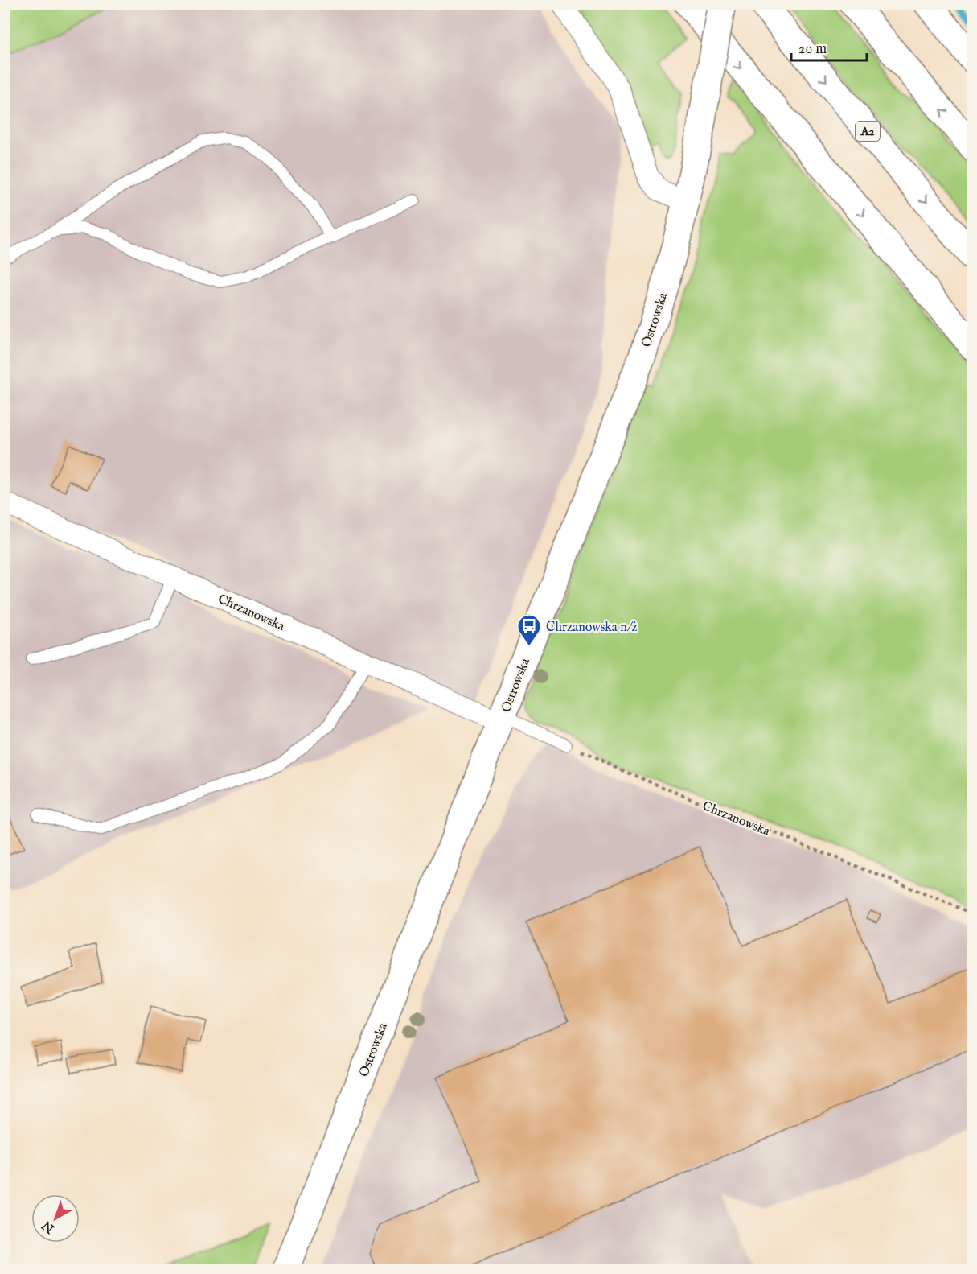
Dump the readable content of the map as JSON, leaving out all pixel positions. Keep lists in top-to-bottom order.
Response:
{
  "streets": {
    "main road": ["A2", "Ostrowska"],
    "street": ["Chrzanowska"]
  },
  "crossings": [
    ["Ostrowska", "Chrzanowska"]
  ],
  "places": {
    "bus stop": ["Chrzanowska n/ż"]
  },
  "scale_bar": "20 m",
  "north": "bottom left"
}
